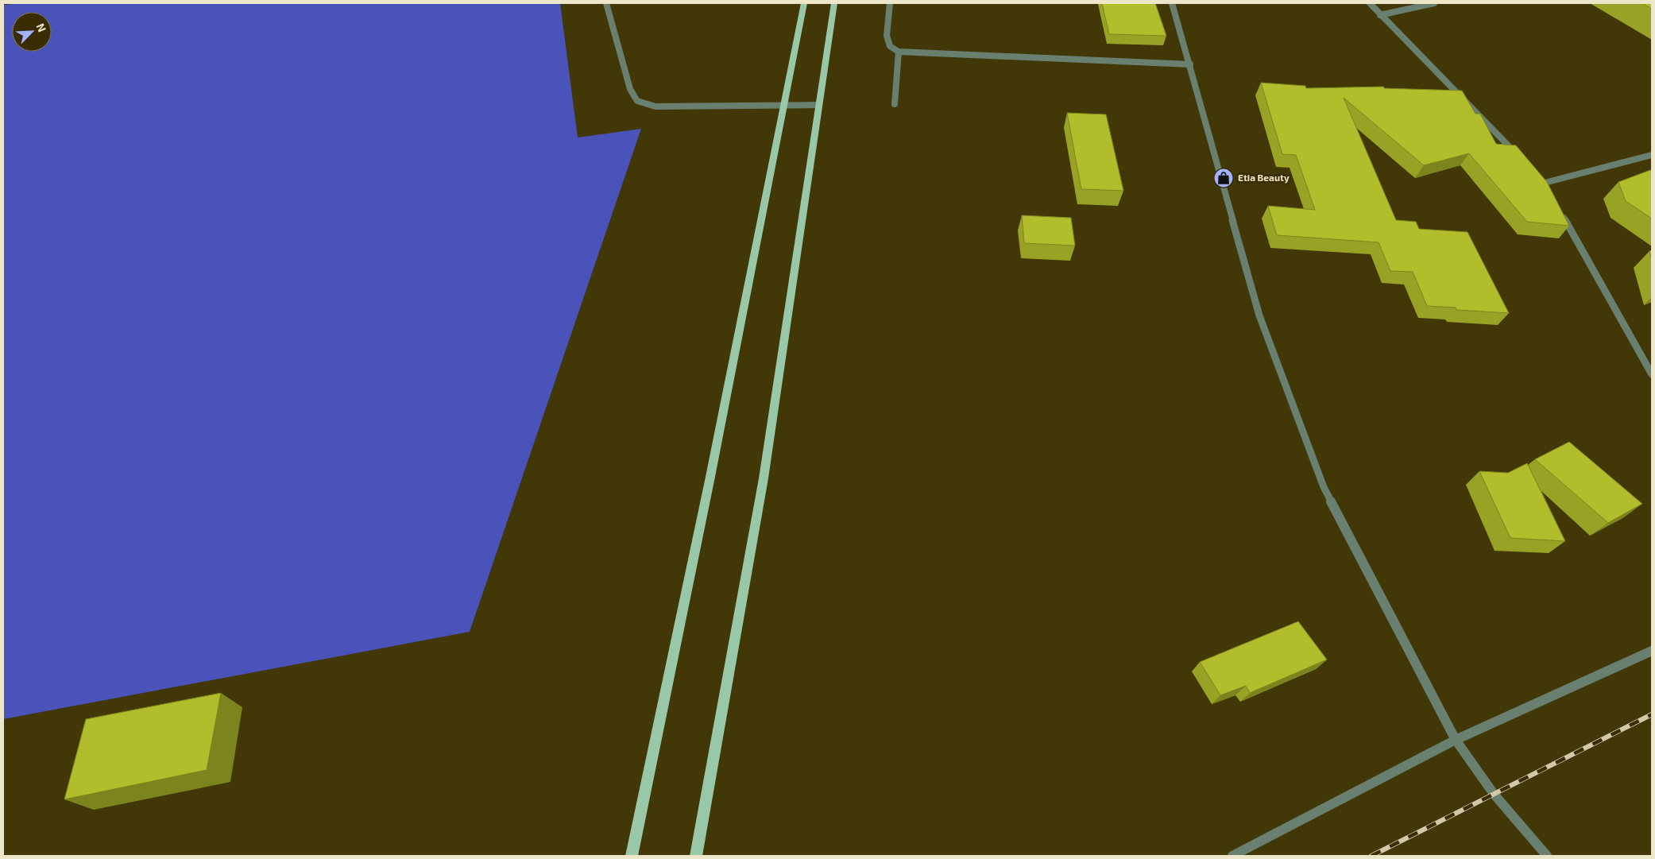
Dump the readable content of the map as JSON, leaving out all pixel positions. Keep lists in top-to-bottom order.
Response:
{
  "places": {
    "shop": ["Etia Beauty"]
  },
  "north": "top right"
}
